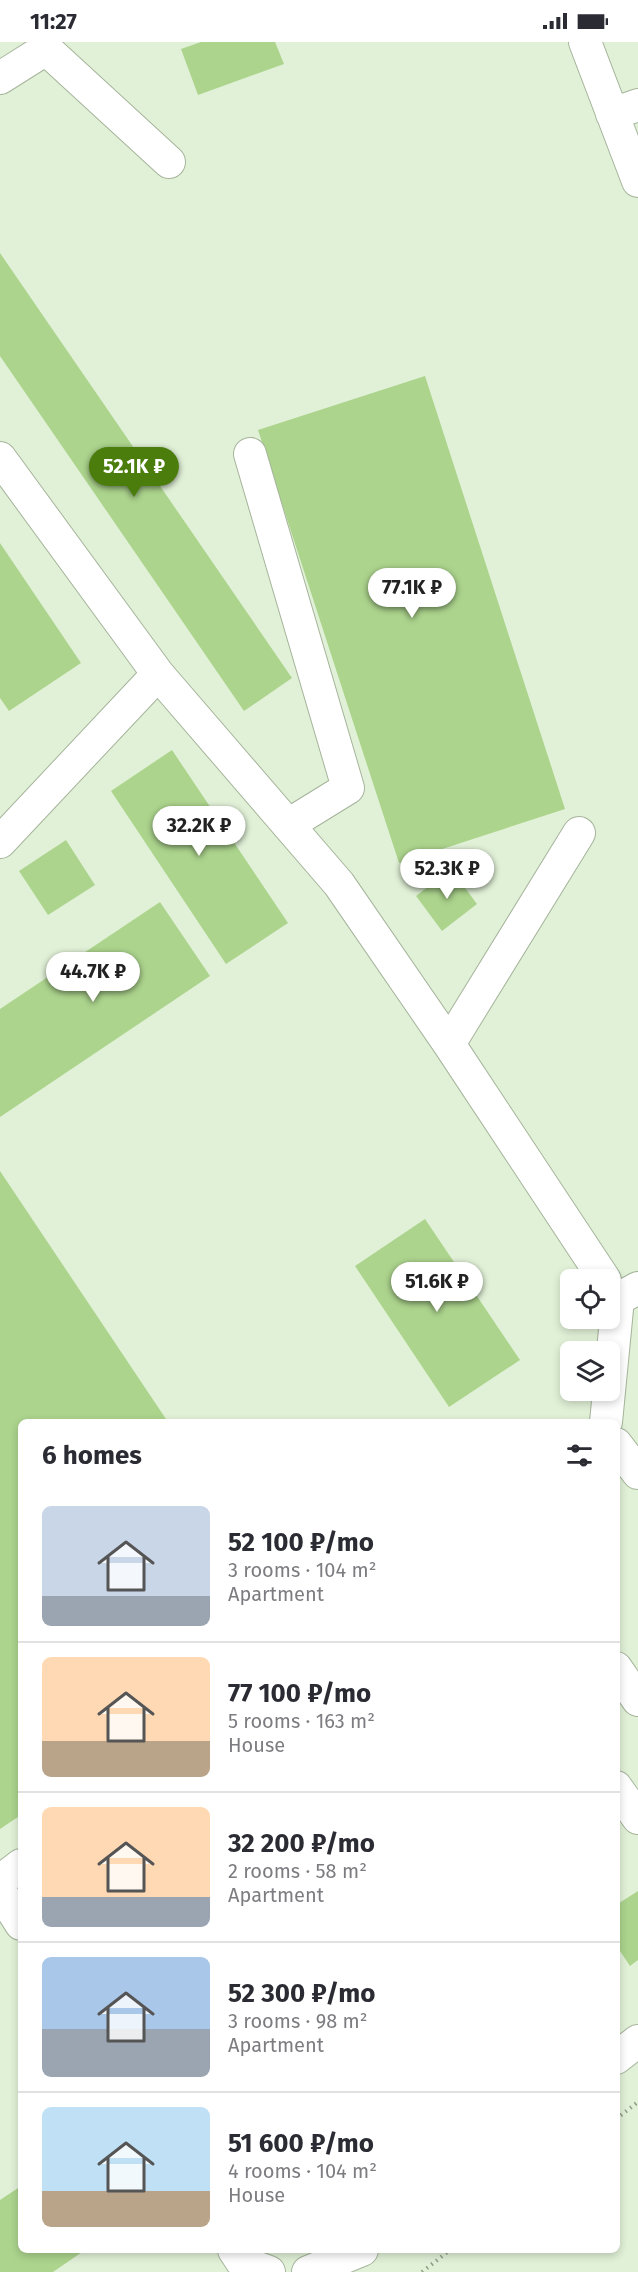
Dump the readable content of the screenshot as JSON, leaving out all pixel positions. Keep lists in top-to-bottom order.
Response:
{
  "page": {
    "status": "11:27",
    "price": [
      "52.1K ₽",
      "77.1K ₽",
      "32.2K ₽",
      "52.3K ₽",
      "44.7K ₽",
      "51.6K ₽"
    ],
    "heading": "6 homes",
    "list": [
      {
        "name": "52 100 ₽/mo",
        "note": "3 rooms · 104 m² · Apartment"
      },
      {
        "name": "77 100 ₽/mo",
        "note": "5 rooms · 163 m² · House"
      },
      {
        "name": "32 200 ₽/mo",
        "note": "2 rooms · 58 m² · Apartment"
      },
      {
        "name": "52 300 ₽/mo",
        "note": "3 rooms · 98 m² · Apartment"
      },
      {
        "name": "51 600 ₽/mo",
        "note": "4 rooms · 104 m² · House"
      }
    ]
  }
}
